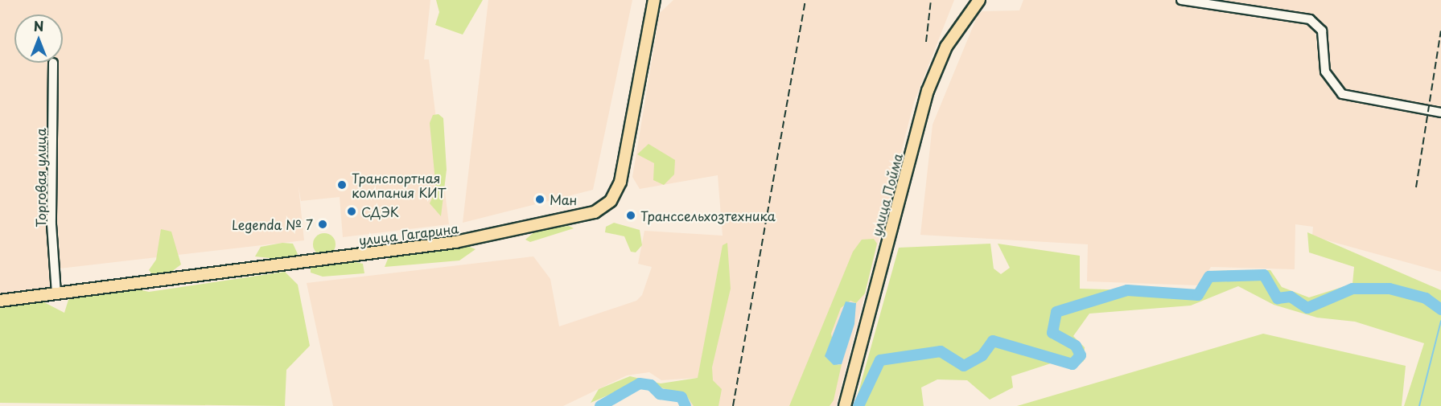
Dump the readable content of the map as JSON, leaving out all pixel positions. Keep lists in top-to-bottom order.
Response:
{
  "streets": {
    "main road": ["улица Пойма", "улица Гагарина"],
    "street": ["Торговая улица"]
  },
  "crossings": [
    ["Торговая улица", "улица Гагарина"]
  ],
  "places": [
    "Транспортная компания КИТ",
    "Ман",
    "СДЭК",
    "Транссельхозтехника",
    "Legenda № 7"
  ],
  "north": "top"
}
